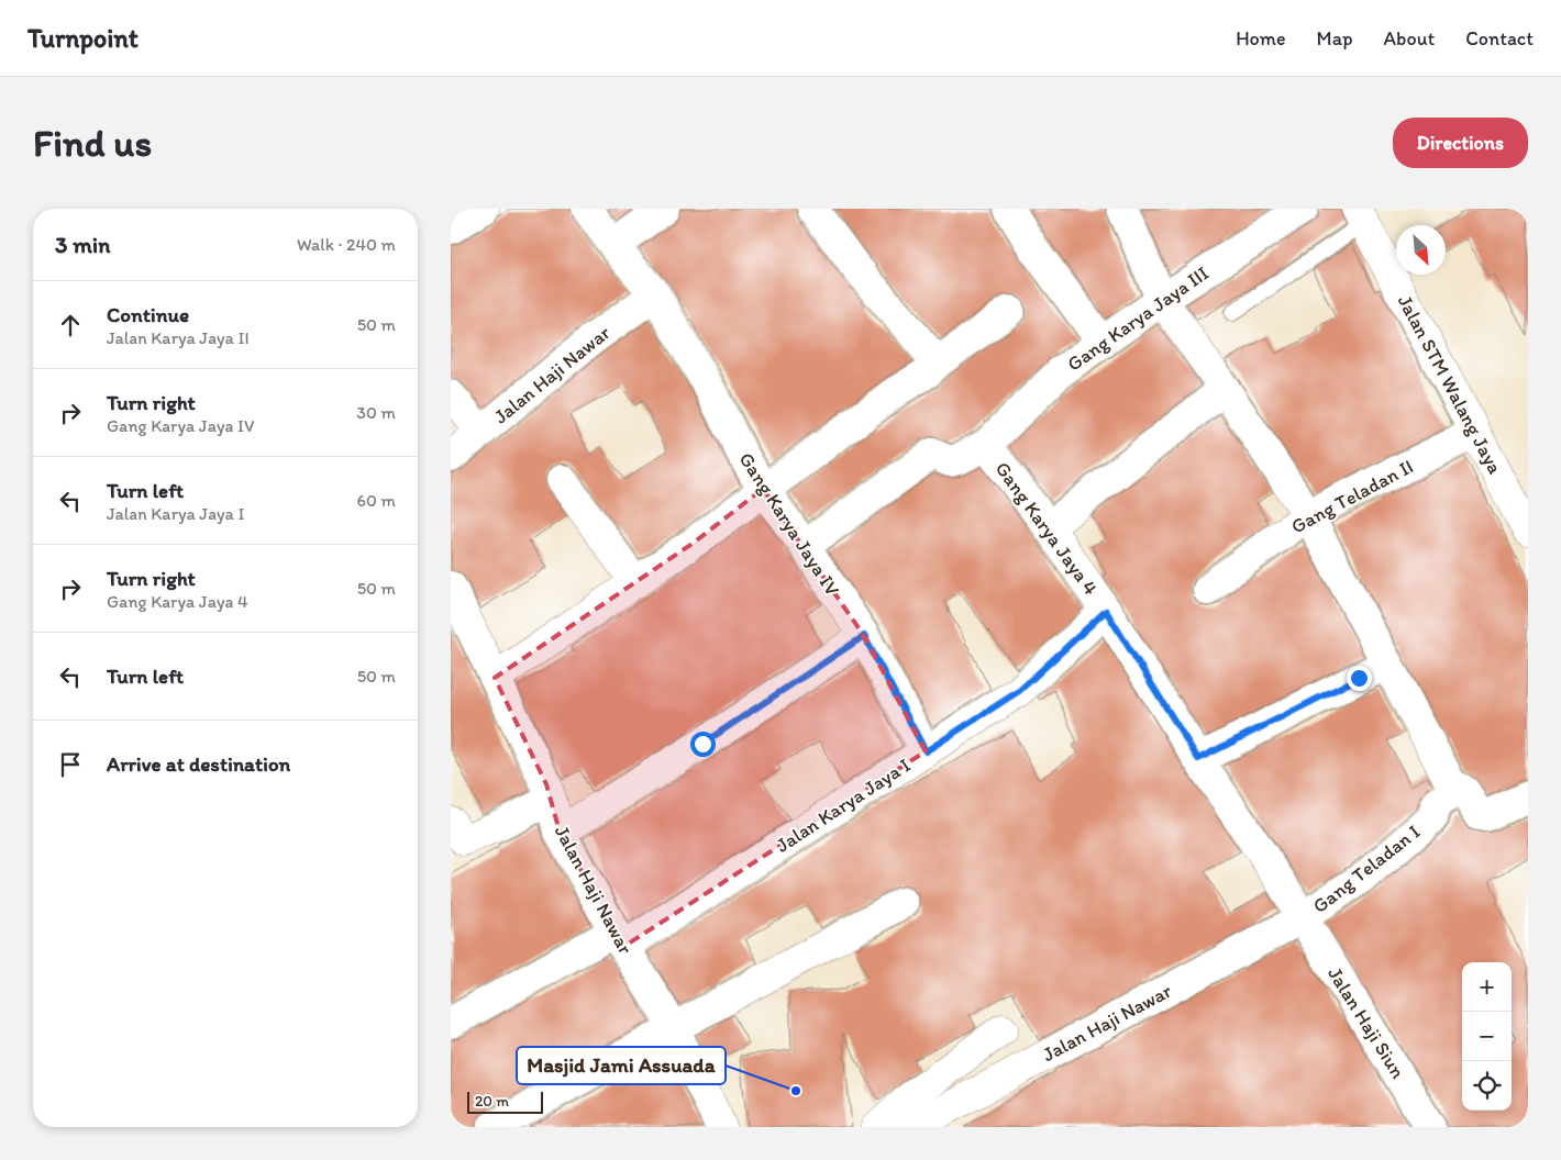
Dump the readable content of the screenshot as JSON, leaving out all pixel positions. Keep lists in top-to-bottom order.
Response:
{
  "streets": {
    "street": [
      "Gang Karya Jaya III",
      "Jalan Haji Nawar",
      "Jalan STM Walang Jaya",
      "Gang Teladan II",
      "Gang Karya Jaya IV",
      "Gang Karya Jaya 4",
      "Jalan Karya Jaya I",
      "Gang Teladan I",
      "Jalan Haji Siun"
    ]
  },
  "crossings": [
    ["Gang Karya Jaya III", "Gang Karya Jaya IV"],
    ["Gang Karya Jaya III", "Gang Karya Jaya 4"],
    ["Jalan Haji Nawar", "Gang Karya Jaya IV"],
    ["Jalan Haji Nawar", "Gang Karya Jaya 4"],
    ["Jalan Haji Nawar", "Jalan Karya Jaya I"],
    ["Jalan Haji Nawar", "Gang Teladan I"],
    ["Jalan Haji Nawar", "Jalan Haji Siun"],
    ["Jalan STM Walang Jaya", "Gang Teladan II"],
    ["Gang Karya Jaya IV", "Jalan Karya Jaya I"],
    ["Gang Karya Jaya 4", "Jalan Karya Jaya I"],
    ["Gang Karya Jaya 4", "Gang Teladan I"],
    ["Gang Karya Jaya 4", "Jalan Haji Siun"],
    ["Gang Teladan I", "Jalan Haji Siun"]
  ],
  "places": ["Masjid Jami Assuada"],
  "scale_bar": "20 m",
  "north": "bottom right",
  "page": {
    "header": "Turnpoint",
    "nav": [
      "Home",
      "Map",
      "About",
      "Contact"
    ],
    "buttons": "Directions",
    "title": "Find us",
    "heading": ["3 min", "Walk · 240 m"],
    "list": [
      ["Continue", "Jalan Karya Jaya II", "50 m"],
      ["Turn right", "Gang Karya Jaya IV", "30 m"],
      ["Turn left", "Jalan Karya Jaya I", "60 m"],
      ["Turn right", "Gang Karya Jaya 4", "50 m"],
      ["Turn left", "50 m"],
      "Arrive at destination"
    ],
    "map_buttons": ["+", "−"],
    "scale": "20 m"
  }
}
